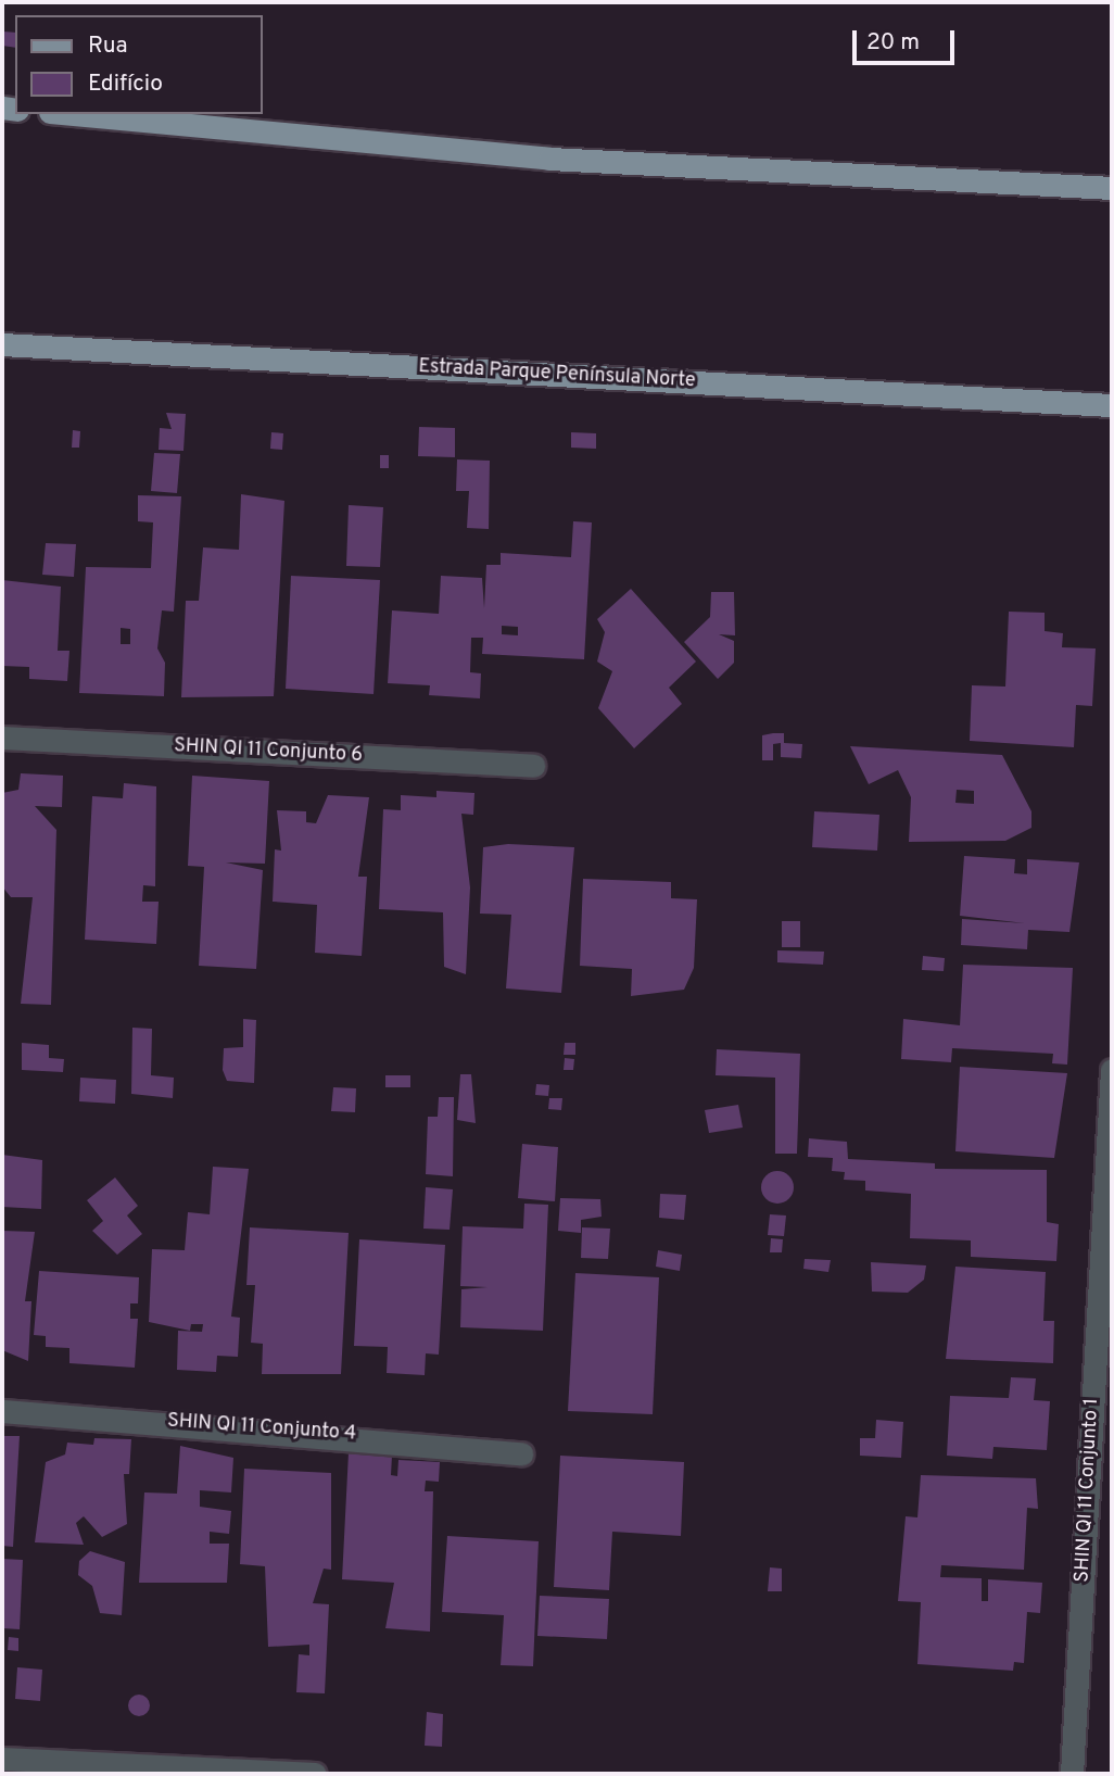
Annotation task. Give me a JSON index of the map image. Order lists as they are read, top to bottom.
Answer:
{
  "streets": {
    "main road": ["Estrada Parque Península Norte"],
    "street": ["SHIN QI 11 Conjunto 6", "SHIN QI 11 Conjunto 4", "SHIN QI 11 Conjunto 1"]
  },
  "legend": ["Rua", "Edifício"],
  "scale_bar": "20 m"
}
